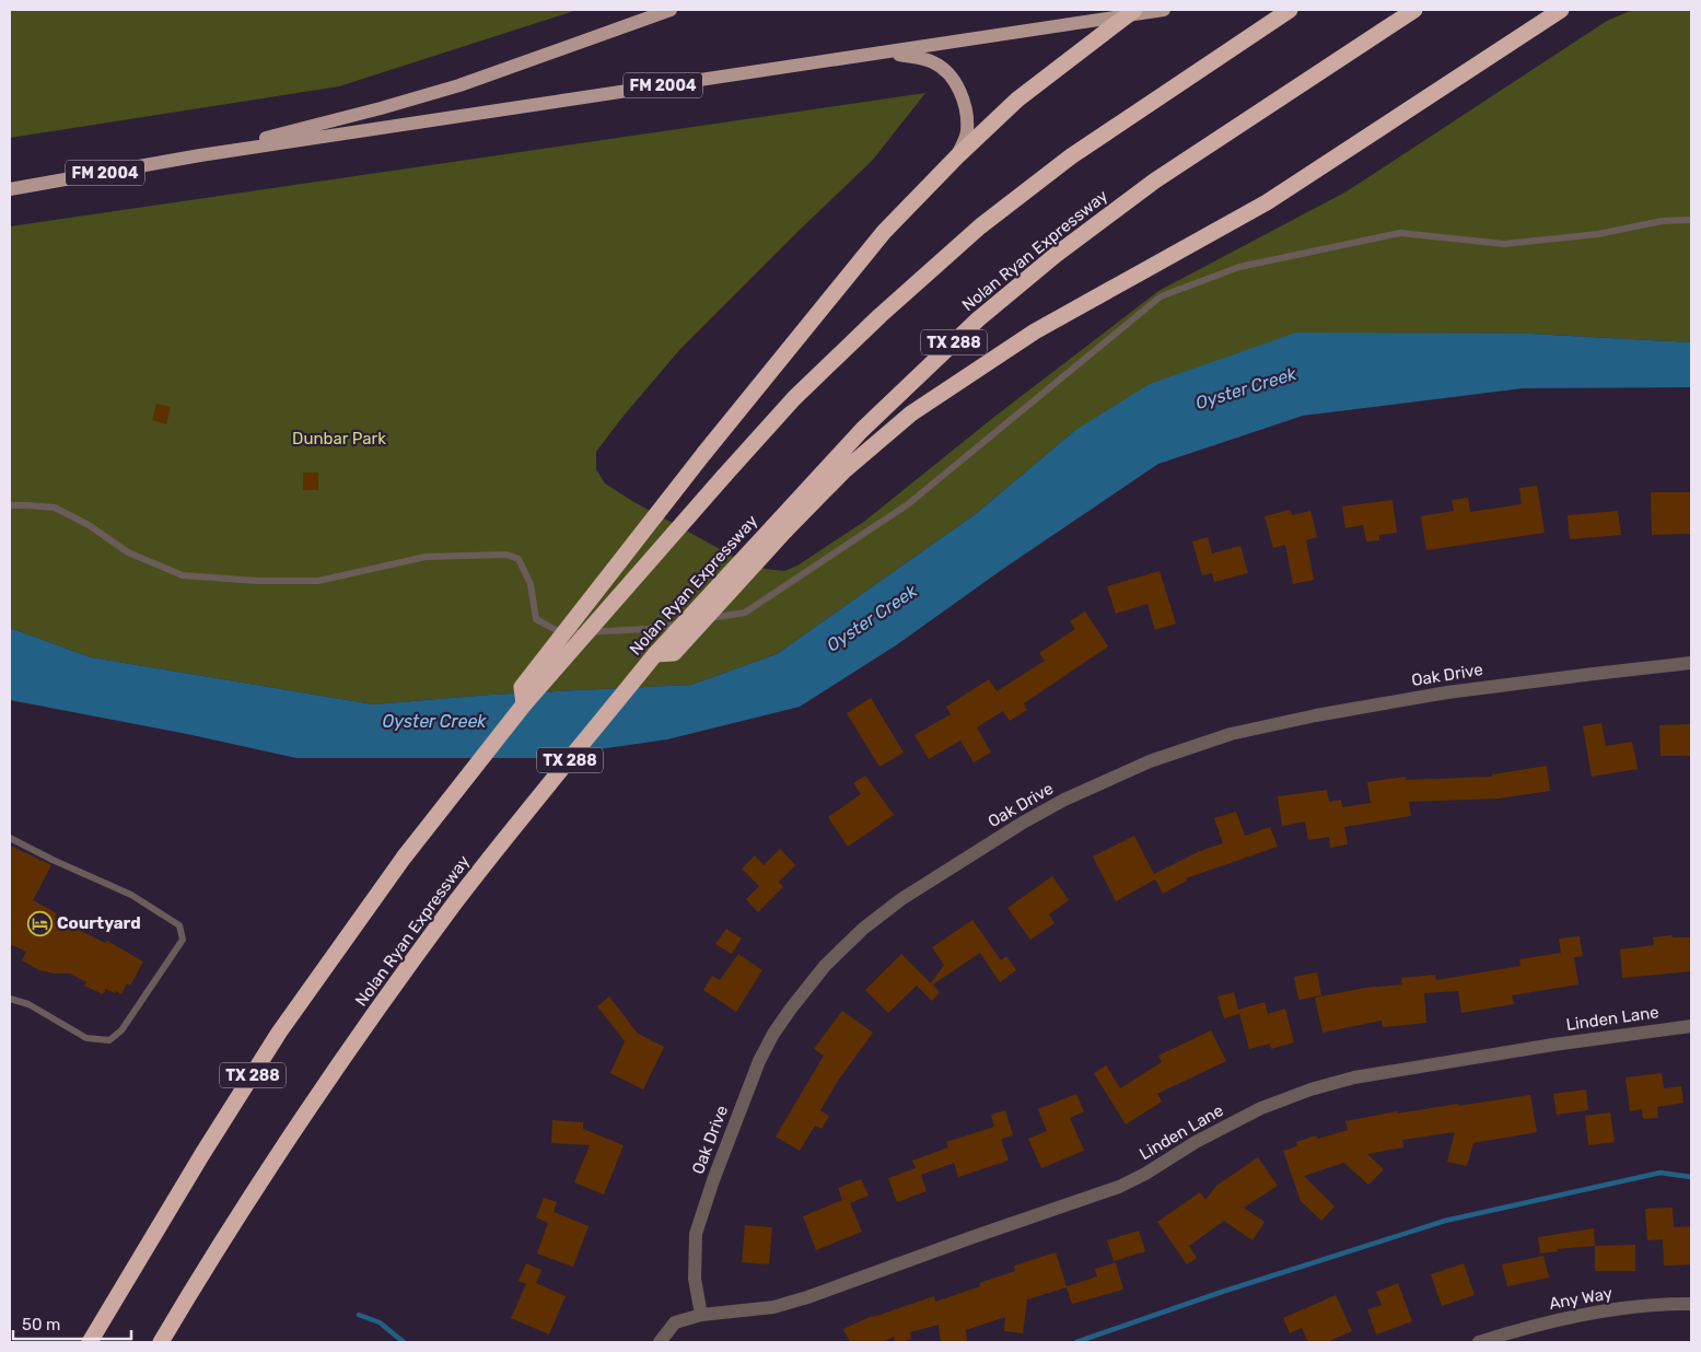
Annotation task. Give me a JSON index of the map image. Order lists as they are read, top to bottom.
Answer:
{
  "streets": {
    "highway": ["Nolan Ryan Expressway", "TX 288"],
    "main road": ["FM 2004"],
    "street": ["Oak Drive", "Linden Lane", "Any Way"]
  },
  "crossings": [
    ["Oak Drive", "Linden Lane"]
  ],
  "water": ["Oyster Creek"],
  "parks": ["Dunbar Park"],
  "places": {
    "hotel": ["Courtyard"]
  },
  "scale_bar": "50 m"
}
